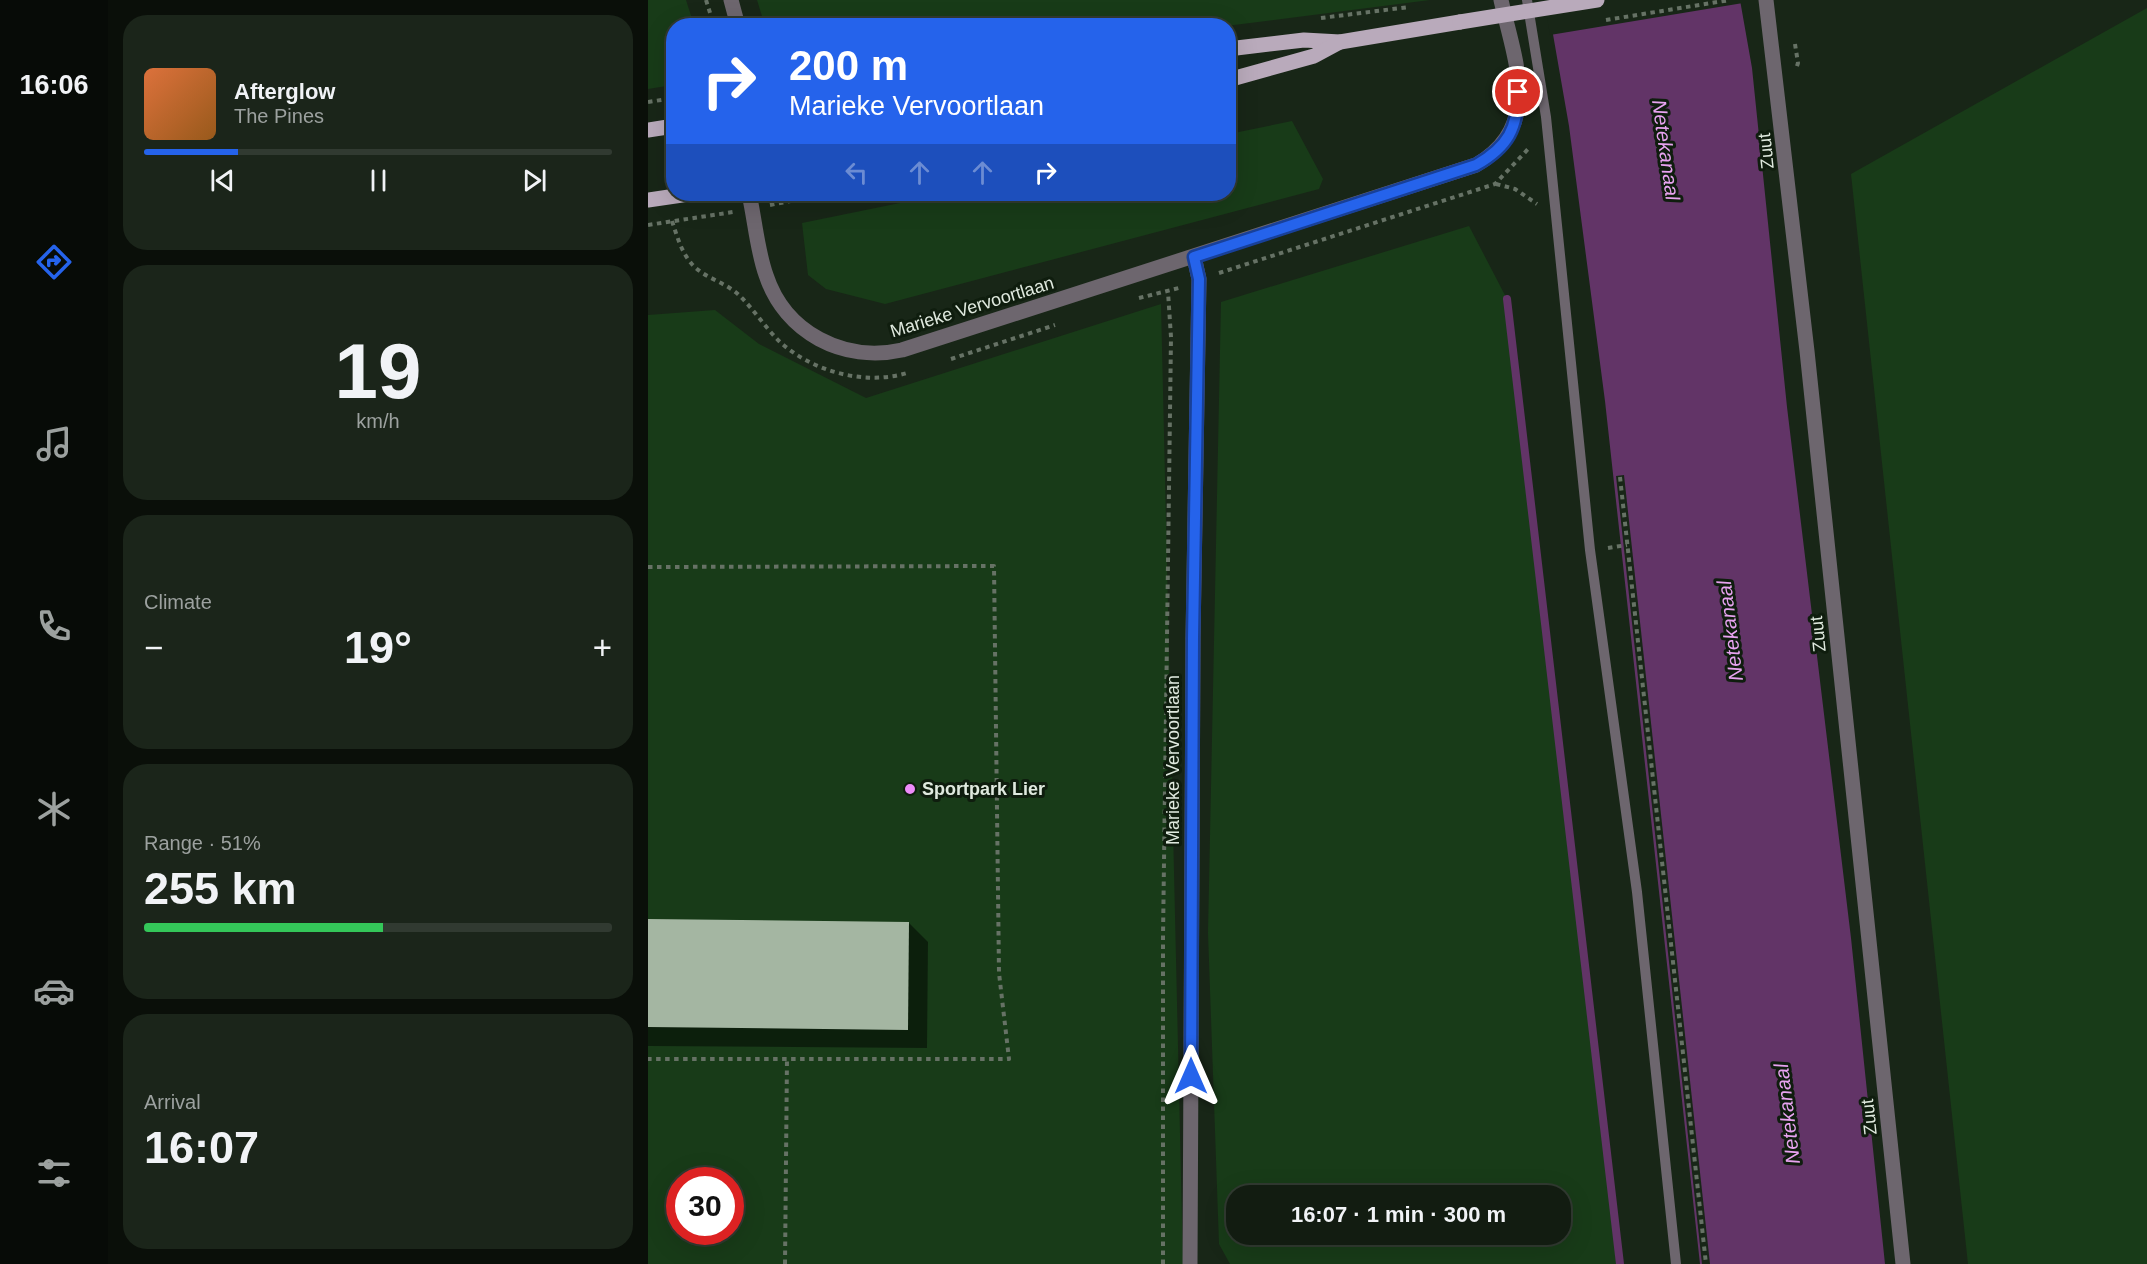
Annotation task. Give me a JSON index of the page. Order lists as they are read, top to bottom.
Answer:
{
  "streets": {
    "street": ["Zuut", "Marieke Vervoortlaan"]
  },
  "water": ["Netekanaal"],
  "places": ["Sportpark Lier"],
  "page": {
    "tabs": "16:06",
    "turn": ["200 m", "Marieke Vervoortlaan"],
    "song": ["Afterglow", "The Pines"],
    "tile": [
      ["19", "km/h"],
      "Climate",
      ["Range · 51%", "255 km"],
      ["Arrival", "16:07"]
    ],
    "heat": ["−", "19°", "+"],
    "limit": "30",
    "trip": "16:07 · 1 min · 300 m"
  }
}
